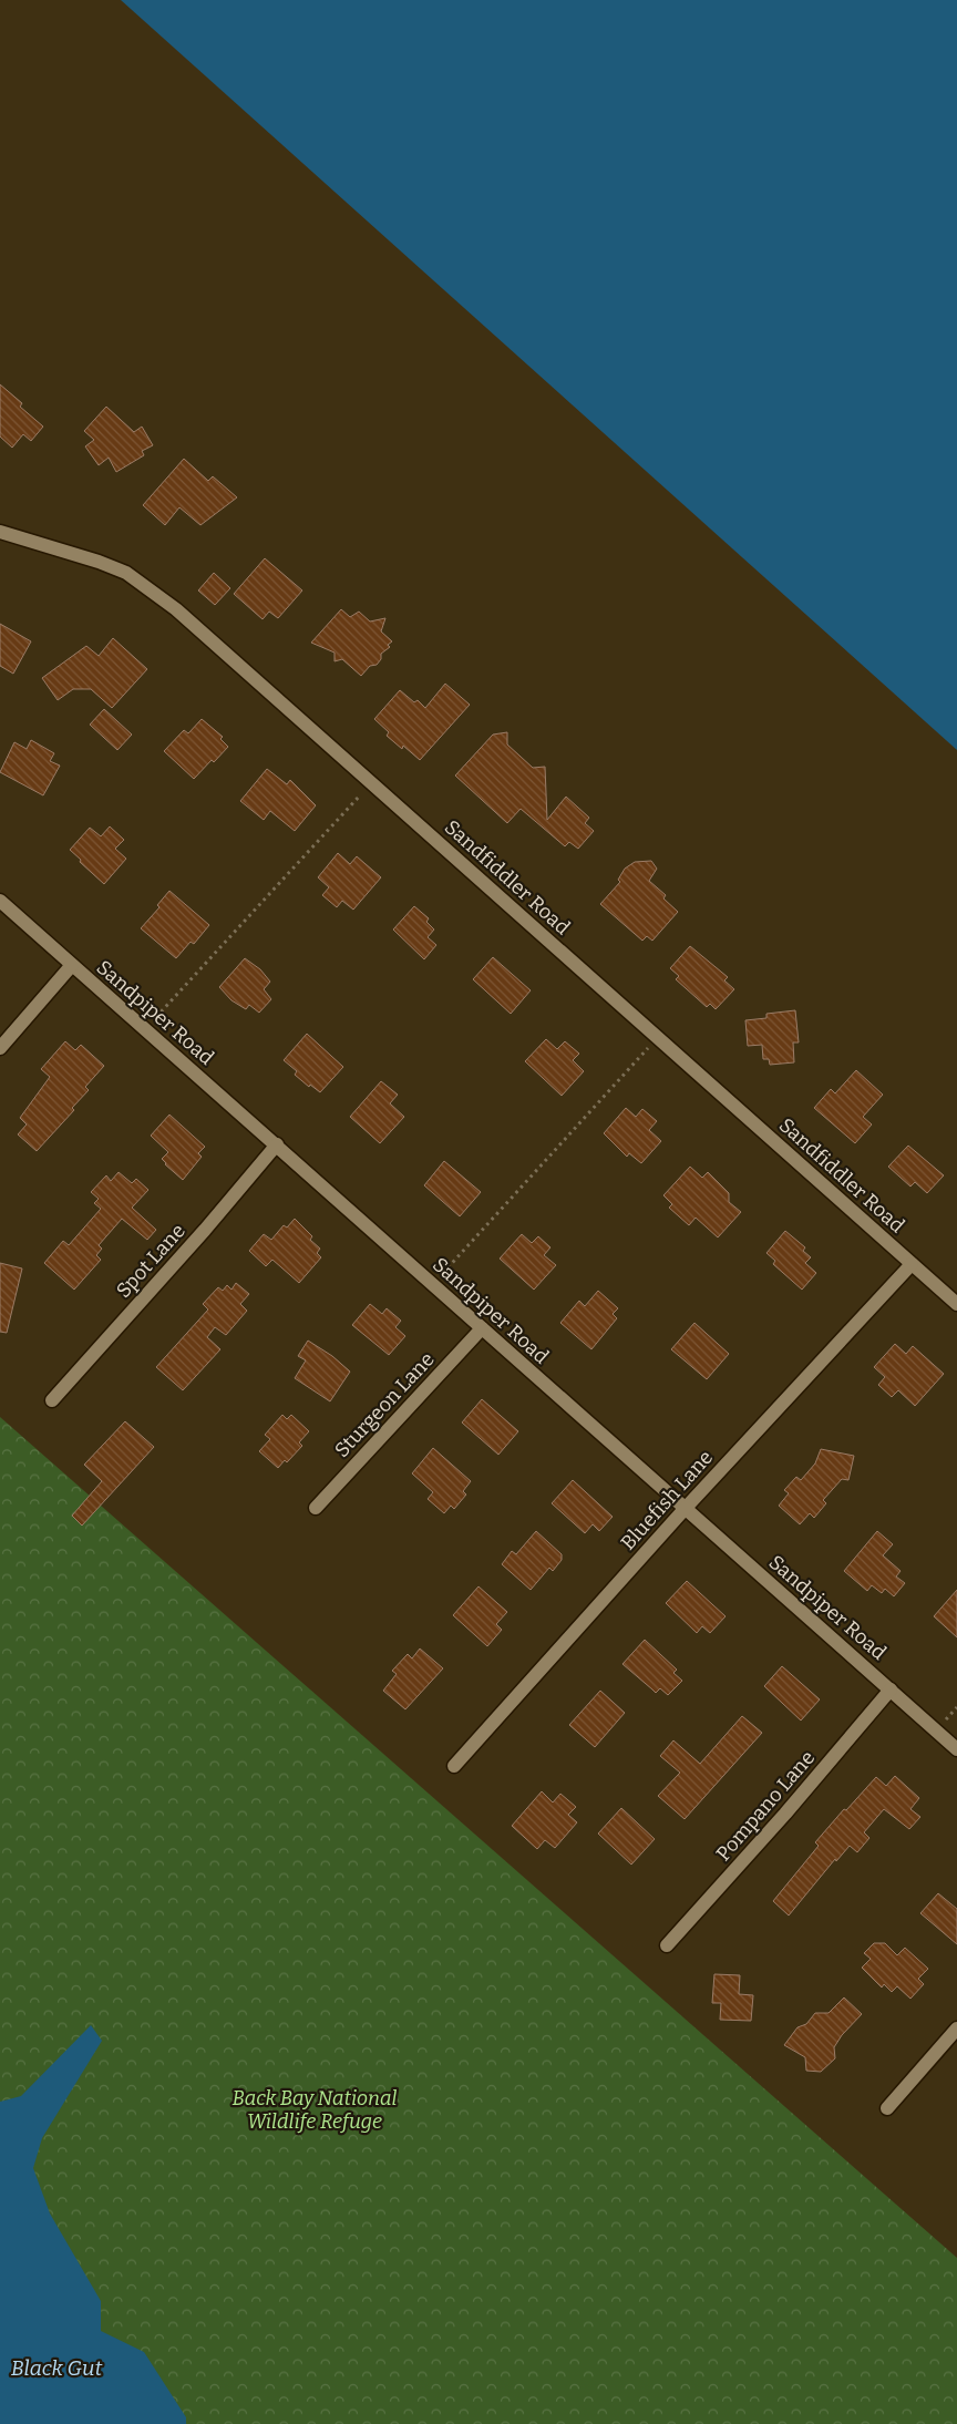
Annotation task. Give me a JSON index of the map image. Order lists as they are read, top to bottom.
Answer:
{
  "streets": {
    "street": [
      "Sandfiddler Road",
      "Sandpiper Road",
      "Spot Lane",
      "Sturgeon Lane",
      "Bluefish Lane",
      "Pompano Lane"
    ]
  },
  "crossings": [
    ["Sandfiddler Road", "Bluefish Lane"],
    ["Sandpiper Road", "Spot Lane"],
    ["Sandpiper Road", "Sturgeon Lane"],
    ["Sandpiper Road", "Bluefish Lane"],
    ["Sandpiper Road", "Pompano Lane"]
  ],
  "water": ["Black Gut"],
  "parks": ["Back Bay National Wildlife Refuge"]
}
